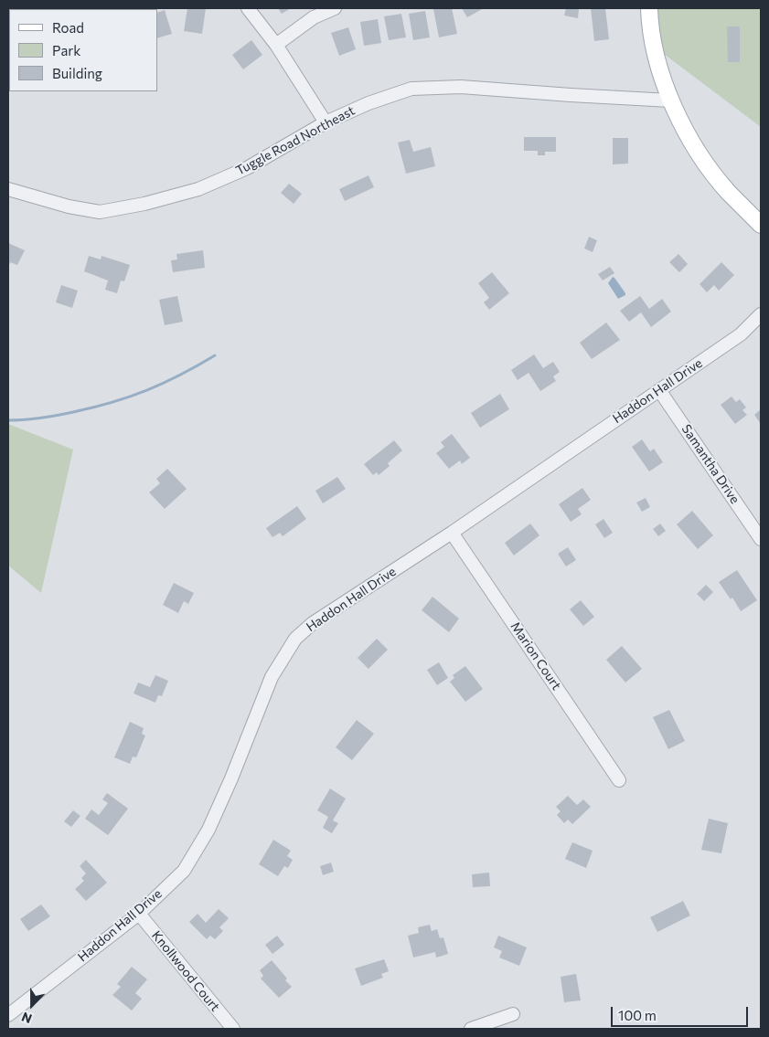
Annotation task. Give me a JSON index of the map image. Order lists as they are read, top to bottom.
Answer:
{
  "streets": {
    "street": [
      "Tuggle Road Northeast",
      "Haddon Hall Drive",
      "Samantha Drive",
      "Marion Court",
      "Knollwood Court"
    ]
  },
  "crossings": [
    ["Haddon Hall Drive", "Samantha Drive"],
    ["Haddon Hall Drive", "Marion Court"],
    ["Haddon Hall Drive", "Knollwood Court"]
  ],
  "legend": ["Road", "Park", "Building"],
  "scale_bar": "100 m",
  "north": "bottom"
}
